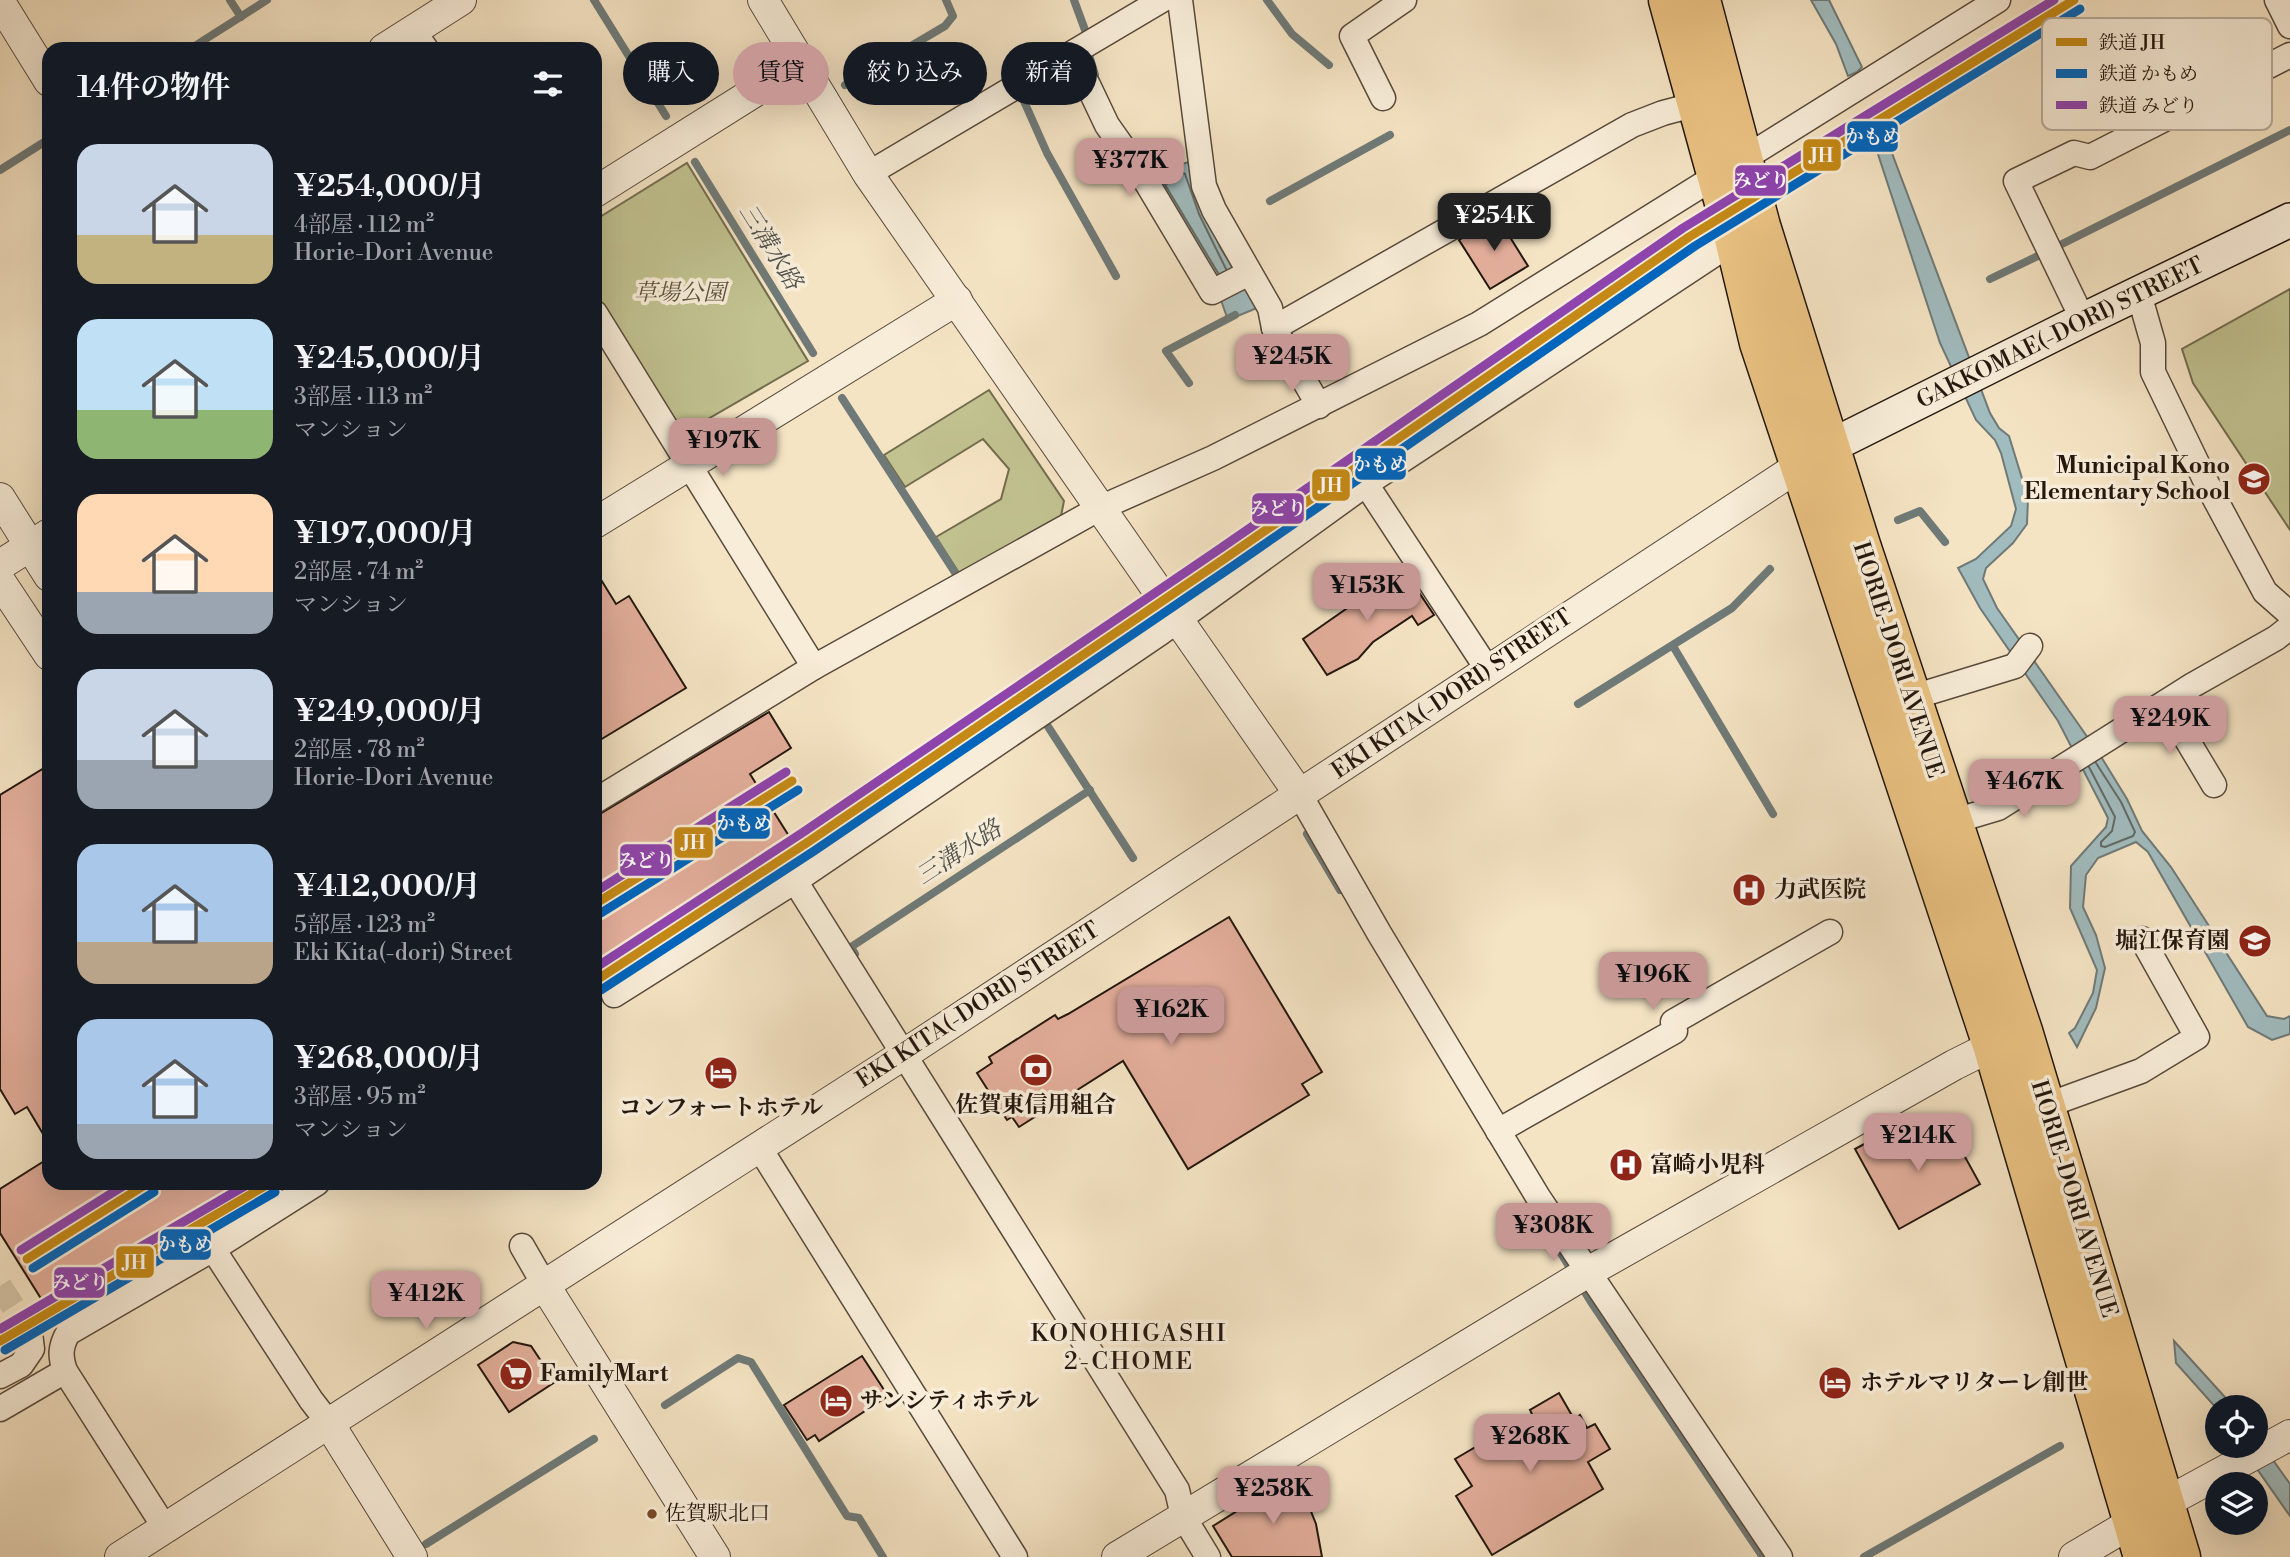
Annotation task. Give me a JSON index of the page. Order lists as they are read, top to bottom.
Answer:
{
  "streets": {
    "highway": ["HORIE-DORI AVENUE"],
    "main road": ["GAKKOMAE(-DORI) STREET"],
    "street": ["EKI KITA(-DORI) STREET"]
  },
  "crossings": [
    ["GAKKOMAE(-DORI) STREET", "HORIE-DORI AVENUE"],
    ["GAKKOMAE(-DORI) STREET", "EKI KITA(-DORI) STREET"],
    ["HORIE-DORI AVENUE", "EKI KITA(-DORI) STREET"]
  ],
  "districts": ["KONOHIGASHI 2-CHOME"],
  "water": ["三溝水路"],
  "parks": ["草場公園"],
  "places": {
    "school or university": ["Municipal Kono Elementary School", "堀江保育園"],
    "hospital": ["力武医院", "富崎小児科"],
    "bank": ["佐賀東信用組合"],
    "hotel": ["コンフォートホテル", "ホテルマリターレ創世", "サンシティホテル"],
    "supermarket": ["FamilyMart"],
    "other": ["佐賀駅北口"]
  },
  "lines": ["rail line JH", "rail line みどり", "rail line かもめ"],
  "legend": ["鉄道 JH", "鉄道 かもめ", "鉄道 みどり"],
  "page": {
    "chip": [
      "購入",
      "賃貸",
      "絞り込み",
      "新着"
    ],
    "heading": "14件の物件",
    "list": [
      {
        "name": "¥254,000/月",
        "note": "4部屋 · 112 m² · Horie-Dori Avenue"
      },
      {
        "name": "¥245,000/月",
        "note": "3部屋 · 113 m² · マンション"
      },
      {
        "name": "¥197,000/月",
        "note": "2部屋 · 74 m² · マンション"
      },
      {
        "name": "¥249,000/月",
        "note": "2部屋 · 78 m² · Horie-Dori Avenue"
      },
      {
        "name": "¥412,000/月",
        "note": "5部屋 · 123 m² · Eki Kita(-dori) Street"
      },
      {
        "name": "¥268,000/月",
        "note": "3部屋 · 95 m² · マンション"
      }
    ],
    "price": [
      "¥377K",
      "¥254K",
      "¥245K",
      "¥197K",
      "¥153K",
      "¥249K",
      "¥467K",
      "¥196K",
      "¥162K",
      "¥214K",
      "¥308K",
      "¥412K",
      "¥268K",
      "¥258K"
    ]
  }
}
